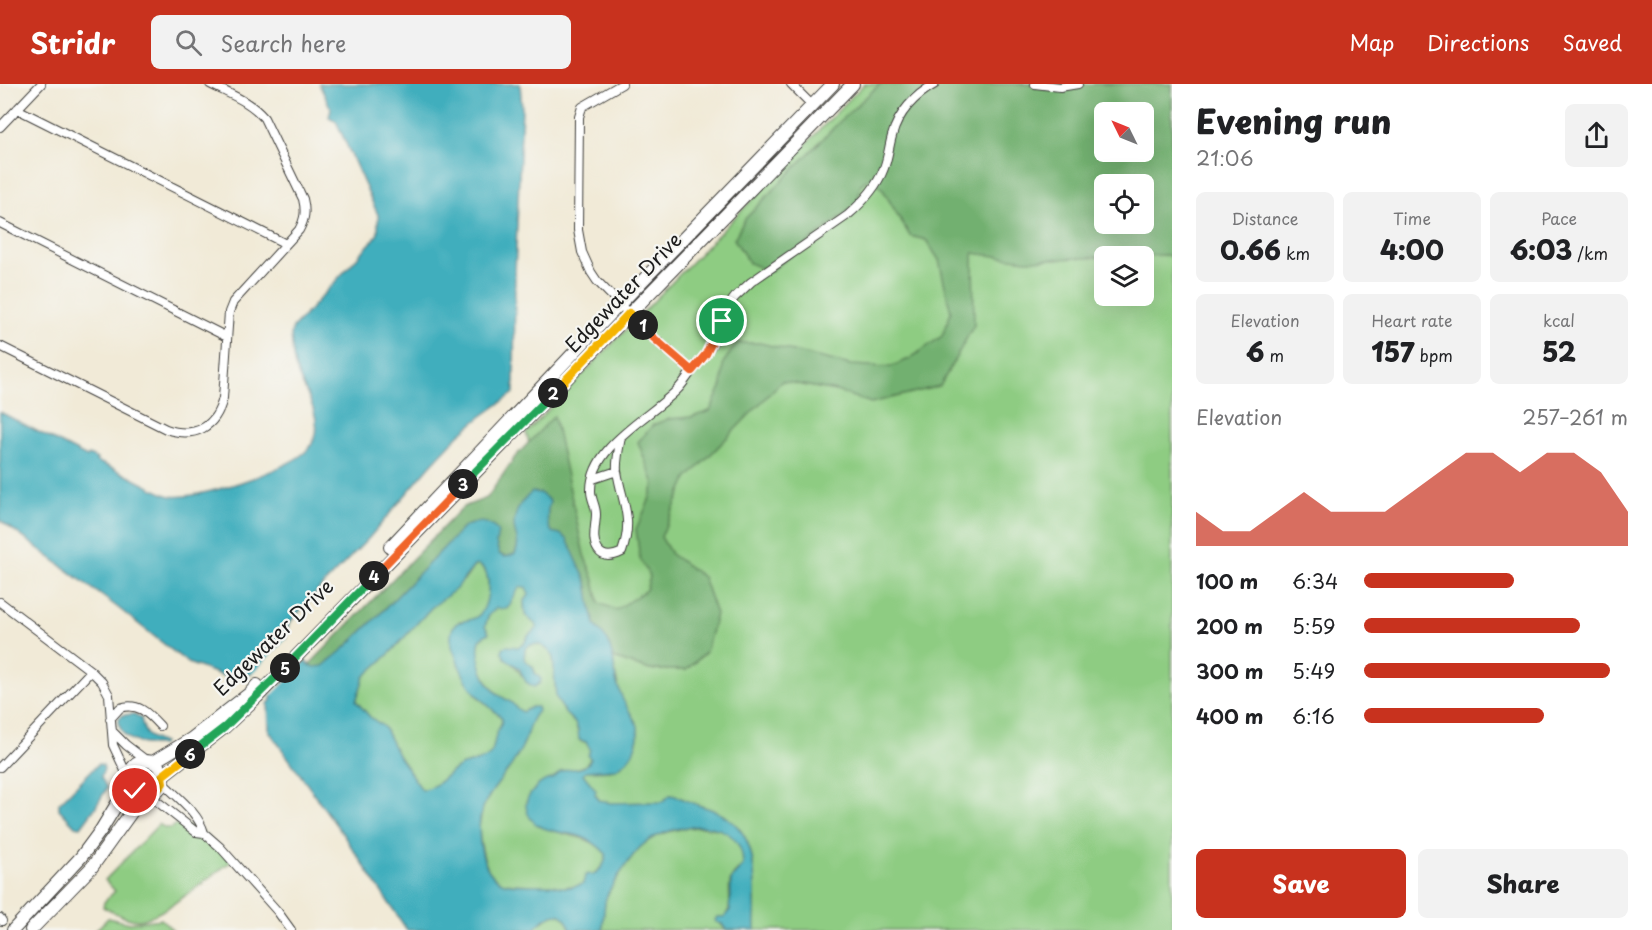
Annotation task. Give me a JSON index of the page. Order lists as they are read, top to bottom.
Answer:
{
  "streets": {
    "street": ["Edgewater Drive"]
  },
  "north": "top left",
  "page": {
    "header": "Stridr",
    "search": "Search here",
    "nav": ["Map", "Directions", "Saved"],
    "heading": ["Evening run", "21:06"],
    "stats": [
      ["Distance", "0.66 km"],
      ["Time", "4:00"],
      ["Pace", "6:03 /km"],
      ["Elevation", "6 m"],
      ["Heart rate", "157 bpm"],
      ["kcal", "52"]
    ],
    "pins": [
      "1",
      "2",
      "3",
      "4",
      "5",
      "6"
    ],
    "chart": ["Elevation", "257–261 m"],
    "list": [
      {
        "name": "100 m",
        "note": "6:34"
      },
      {
        "name": "200 m",
        "note": "5:59"
      },
      {
        "name": "300 m",
        "note": "5:49"
      },
      {
        "name": "400 m",
        "note": "6:16"
      }
    ],
    "buttons": ["Save", "Share"]
  }
}
